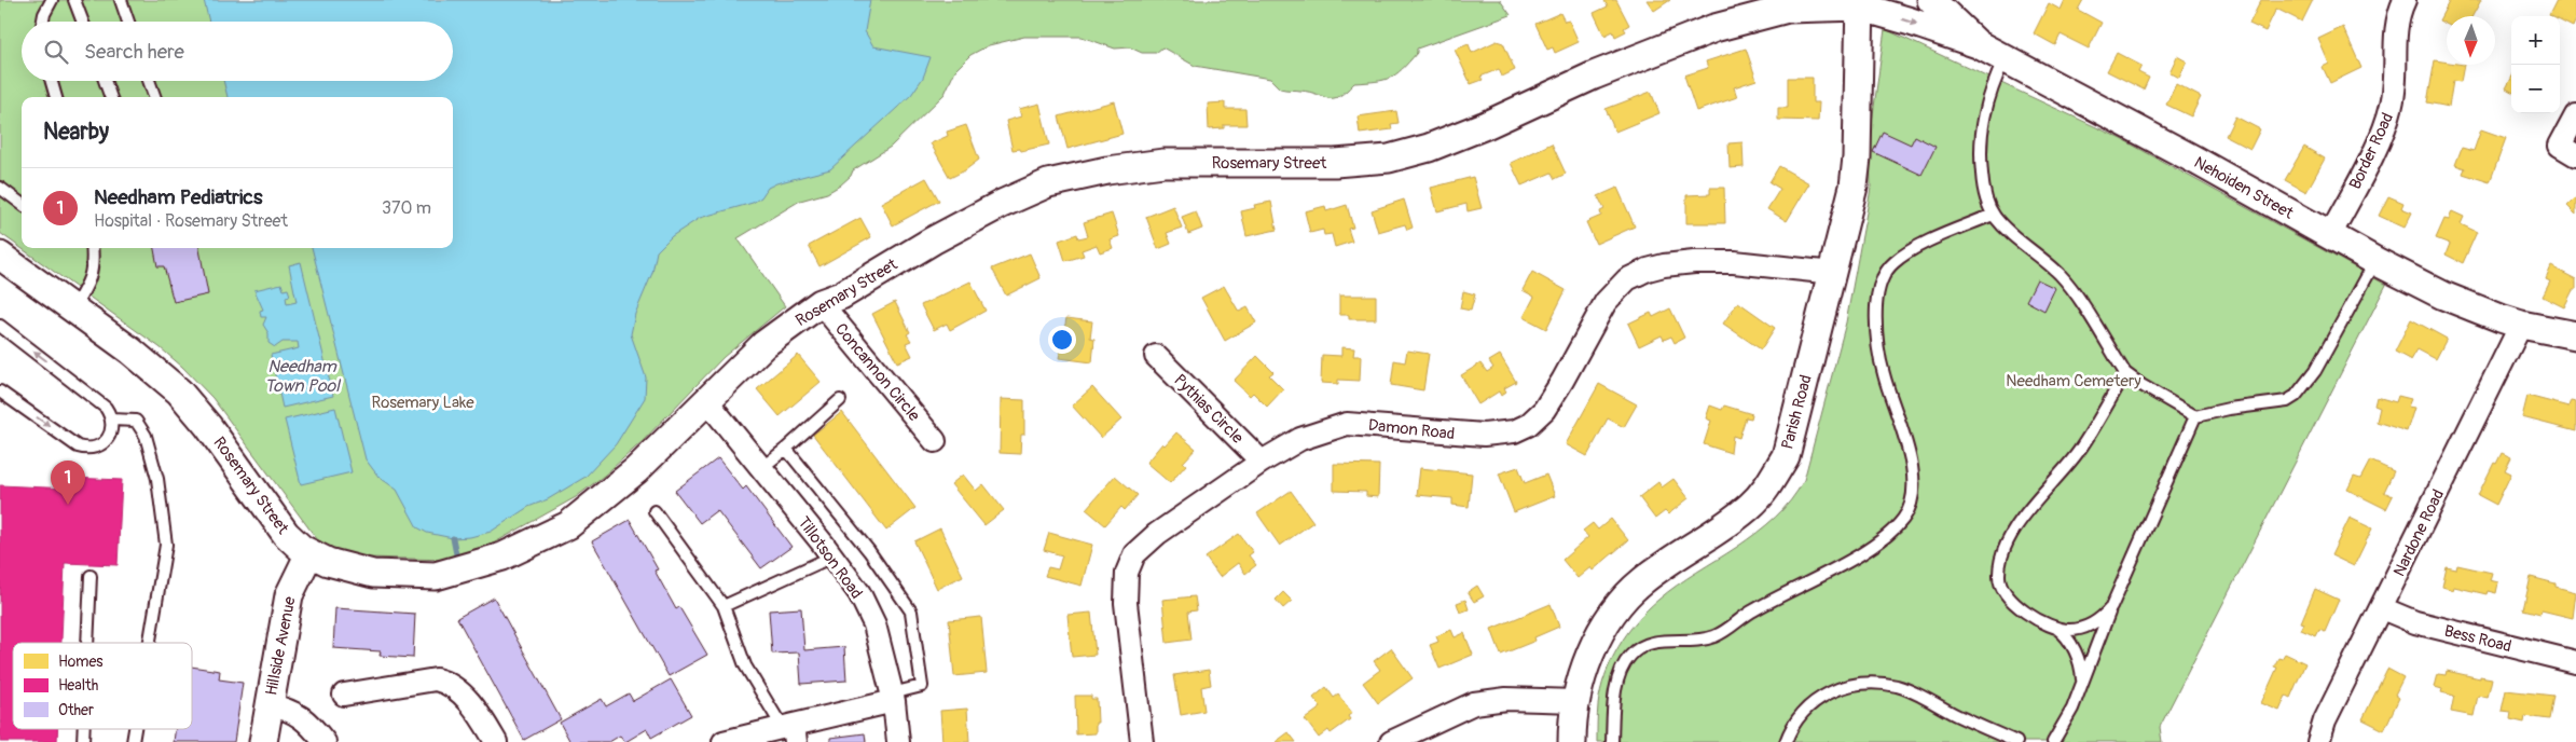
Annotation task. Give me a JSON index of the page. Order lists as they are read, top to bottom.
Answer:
{
  "streets": {
    "street": [
      "Border Road",
      "Rosemary Street",
      "Nehoiden Street",
      "Concannon Circle",
      "Pythias Circle",
      "Parish Road",
      "Damon Road",
      "Nardone Road",
      "Tillotson Road",
      "Bess Road",
      "Hillside Avenue"
    ]
  },
  "crossings": [
    ["Border Road", "Nehoiden Street"],
    ["Rosemary Street", "Nehoiden Street"],
    ["Rosemary Street", "Concannon Circle"],
    ["Rosemary Street", "Parish Road"],
    ["Rosemary Street", "Tillotson Road"],
    ["Rosemary Street", "Hillside Avenue"],
    ["Nehoiden Street", "Nardone Road"],
    ["Pythias Circle", "Damon Road"],
    ["Parish Road", "Damon Road"],
    ["Nardone Road", "Bess Road"]
  ],
  "water": ["Needham Town Pool"],
  "parks": ["Needham Cemetery", "Rosemary Lake"],
  "legend": ["Homes", "Health", "Other"],
  "north": "bottom",
  "page": {
    "map_buttons": ["+", "−"],
    "search": "Search here",
    "heading": "Nearby",
    "list": [
      {
        "mark": "1",
        "name": "Needham Pediatrics",
        "note": "Hospital · Rosemary Street",
        "value": "370 m"
      }
    ],
    "pins": "1"
  }
}
